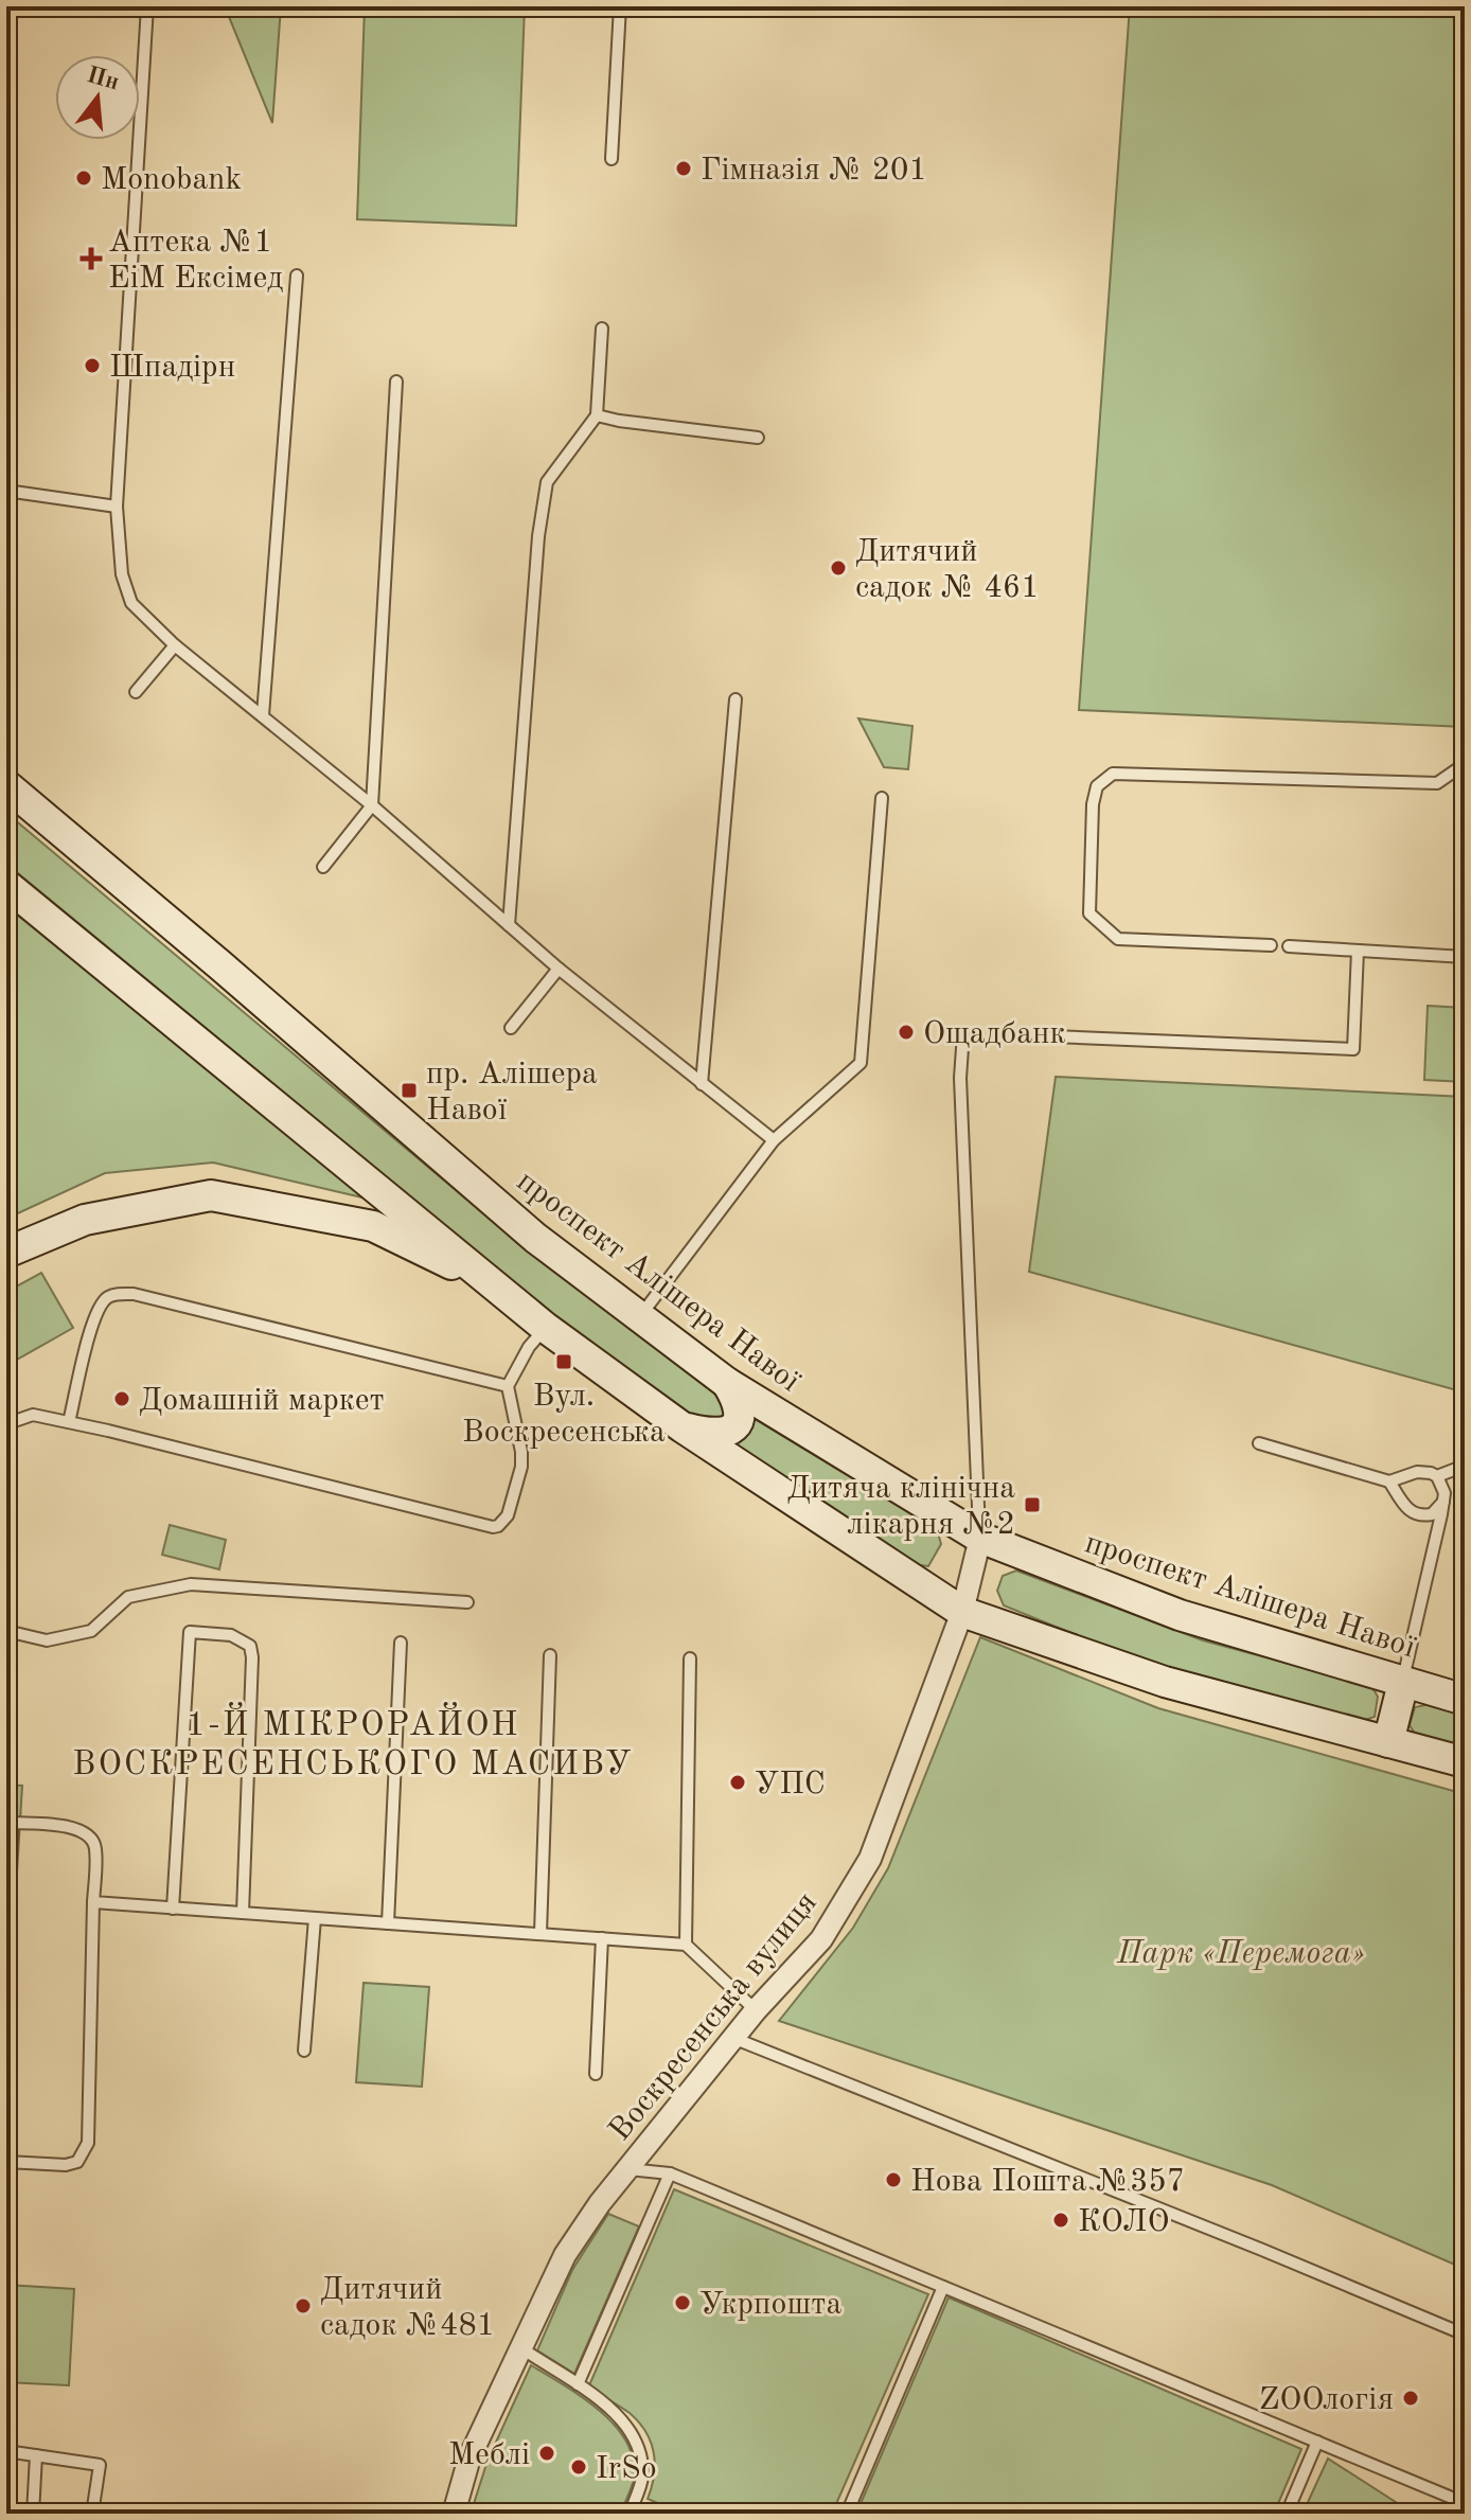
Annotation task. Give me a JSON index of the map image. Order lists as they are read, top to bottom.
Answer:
{
  "streets": {
    "street": ["проспект Алішера Навої", "Воскресенська вулиця"]
  },
  "crossings": [
    ["проспект Алішера Навої", "Воскресенська вулиця"]
  ],
  "districts": ["1-Й МІКРОРАЙОН ВОСКРЕСЕНСЬКОГО МАСИВУ"],
  "parks": ["Парк «Перемога»"],
  "places": {
    "other": [
      "Гімназія № 201",
      "Monobank",
      "Шпадірн",
      "Дитячий садок № 461",
      "Ощадбанк",
      "Домашній маркет",
      "УПС",
      "Нова Пошта №357",
      "КОЛО",
      "Укрпошта",
      "Дитячий садок №481",
      "ZООлогія",
      "Меблі",
      "IrSo"
    ],
    "health": ["Аптека №1 EiM Ексімед"],
    "transit": ["пр. Алішера Навої", "Вул. Воскресенська", "Дитяча клінічна лікарня №2"]
  },
  "north": "top"
}
